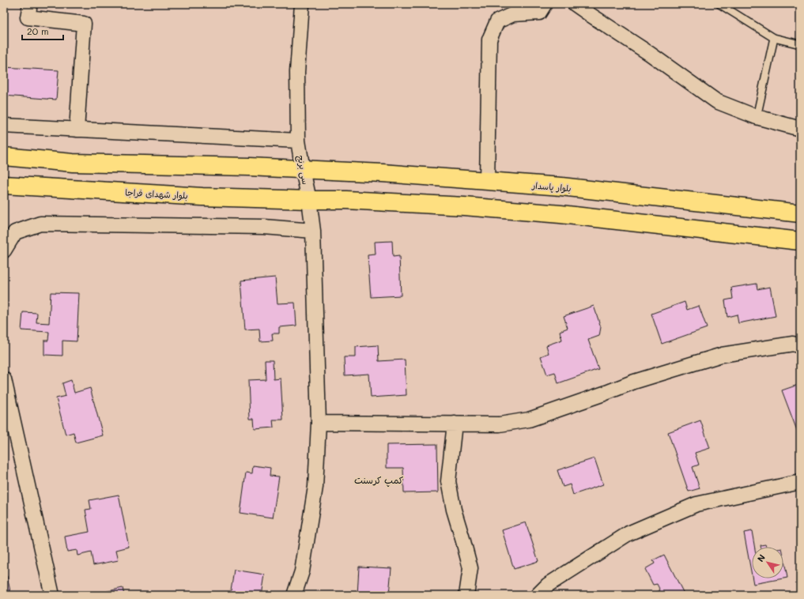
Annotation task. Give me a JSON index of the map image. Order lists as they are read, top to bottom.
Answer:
{
  "streets": {
    "main road": ["بلوار پاسدار", "بلوار شهدای فراجا"],
    "street": ["سی برنج"]
  },
  "crossings": [
    ["سی برنج", "بلوار پاسدار"],
    ["سی برنج", "بلوار شهدای فراجا"]
  ],
  "districts": ["کمپ کرسنت"],
  "scale_bar": "20 m",
  "north": "top left"
}
